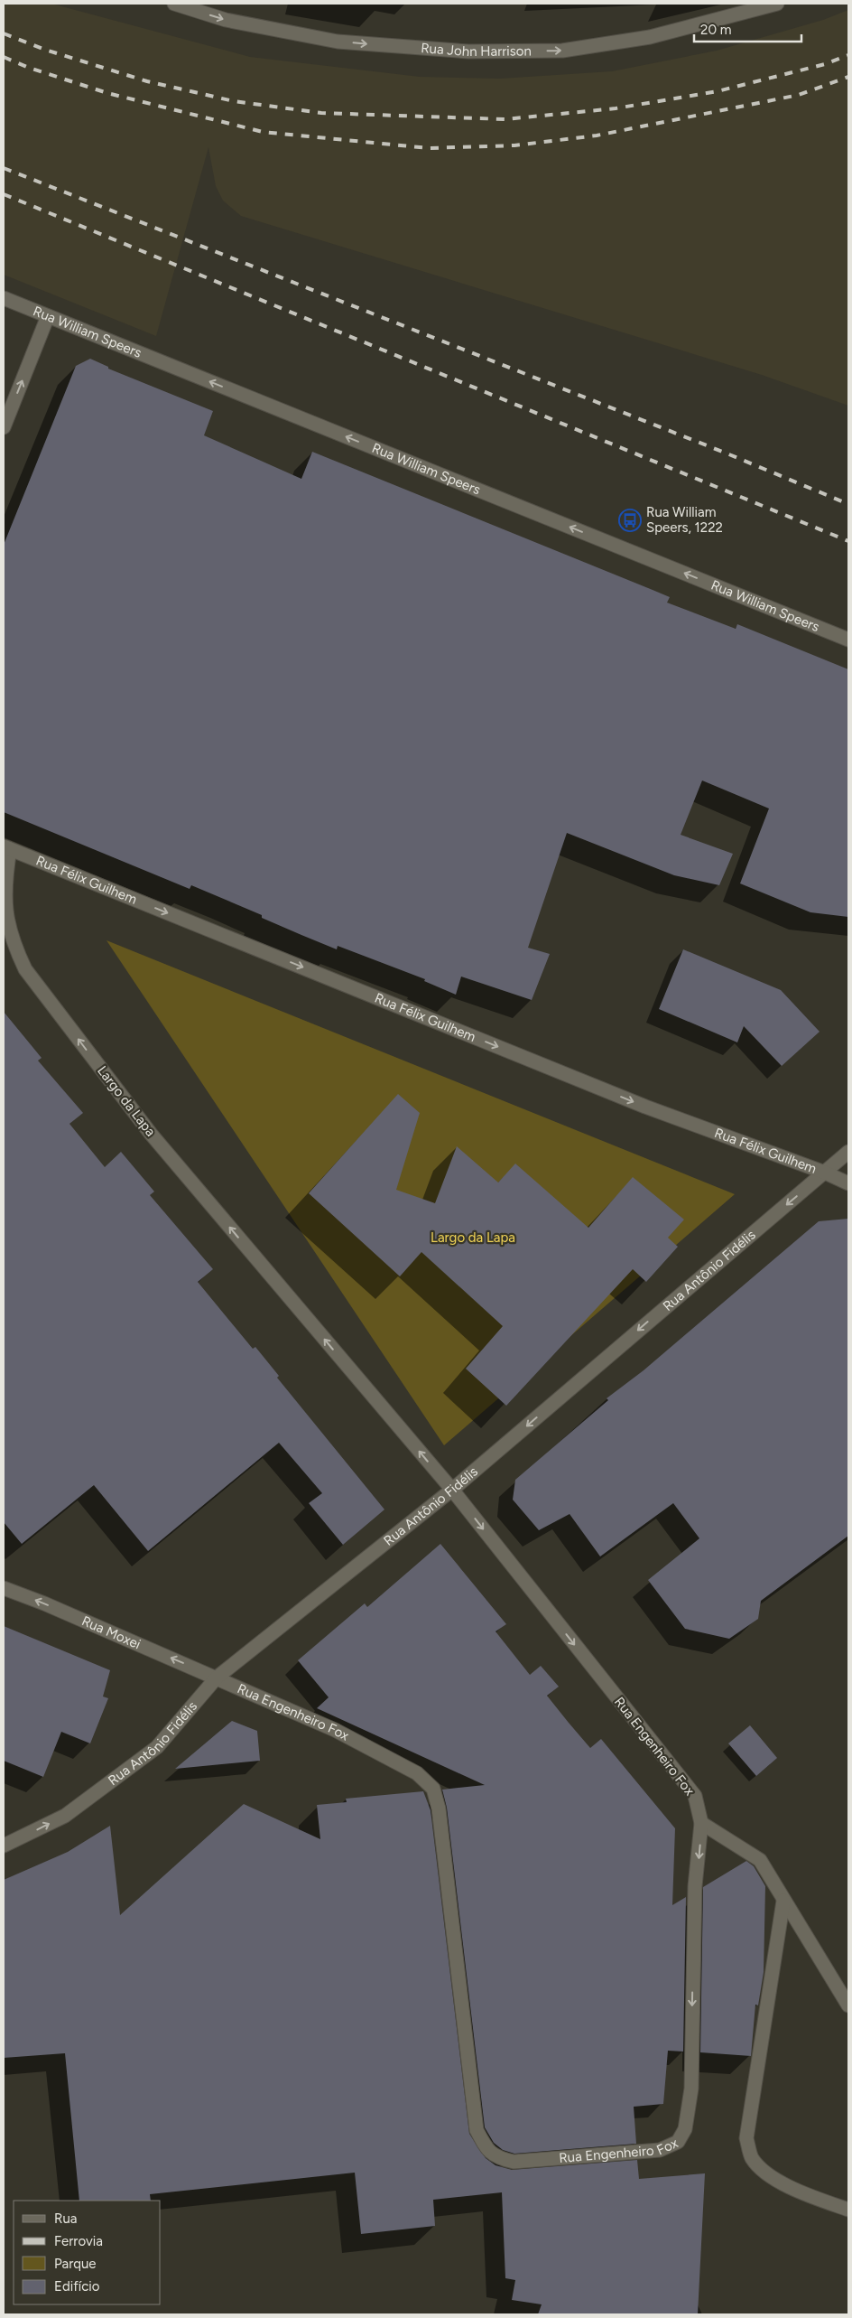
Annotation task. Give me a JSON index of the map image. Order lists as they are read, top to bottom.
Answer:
{
  "streets": {
    "street": [
      "Rua John Harrison",
      "Rua William Speers",
      "Rua Félix Guilhem",
      "Largo da Lapa",
      "Rua Antônio Fidélis",
      "Rua Moxei",
      "Rua Engenheiro Fox"
    ]
  },
  "crossings": [
    ["Rua Félix Guilhem", "Largo da Lapa"],
    ["Rua Félix Guilhem", "Rua Antônio Fidélis"],
    ["Largo da Lapa", "Rua Antônio Fidélis"],
    ["Largo da Lapa", "Rua Engenheiro Fox"],
    ["Rua Antônio Fidélis", "Rua Moxei"],
    ["Rua Antônio Fidélis", "Rua Engenheiro Fox"],
    ["Rua Moxei", "Rua Engenheiro Fox"]
  ],
  "one_way": [
    "Rua John Harrison",
    "Rua William Speers",
    "Rua Félix Guilhem",
    "Largo da Lapa",
    "Rua Moxei"
  ],
  "parks": ["Largo da Lapa"],
  "places": {
    "bus stop": ["Rua William Speers, 1222"]
  },
  "legend": [
    "Rua",
    "Ferrovia",
    "Parque",
    "Edifício"
  ],
  "scale_bar": "20 m"
}
